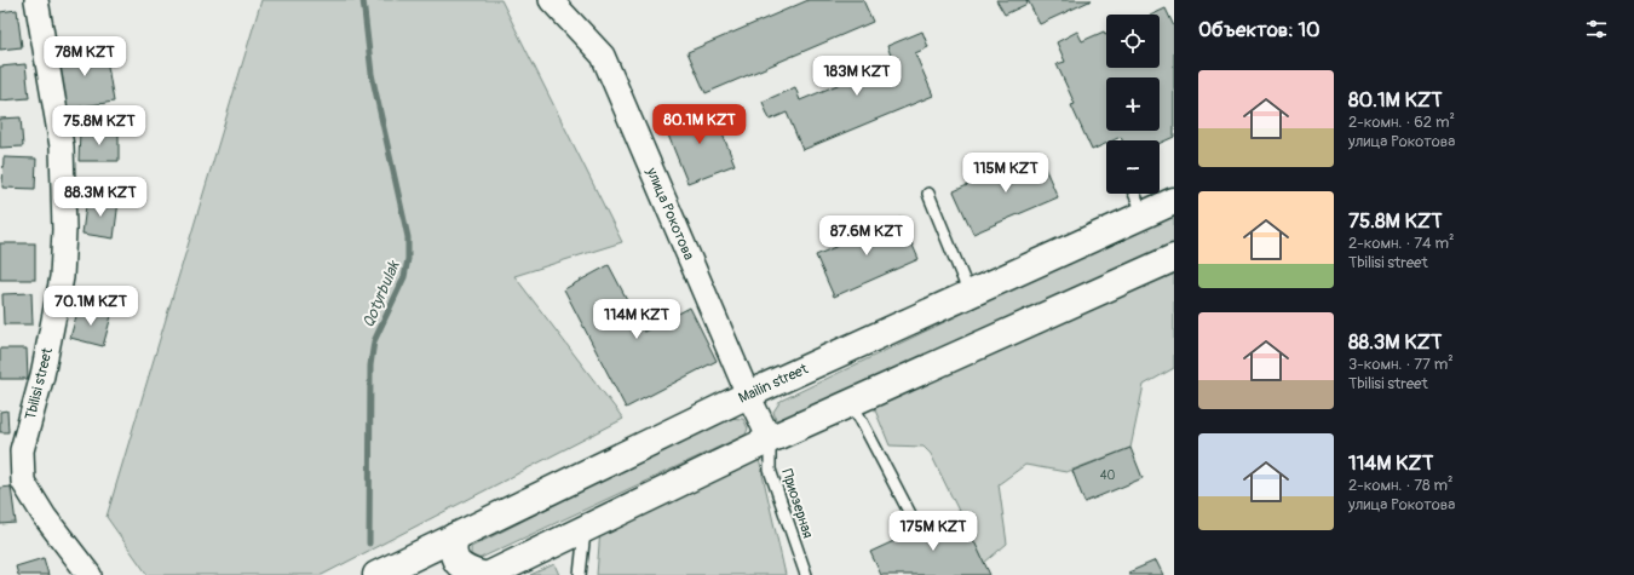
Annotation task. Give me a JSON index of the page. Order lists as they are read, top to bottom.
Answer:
{
  "streets": {
    "main road": ["Mailin street"],
    "street": ["улица Рокотова", "Tbilisi street"],
    "lane": ["Приозерная"]
  },
  "crossings": [
    ["улица Рокотова", "Mailin street"],
    ["улица Рокотова", "Приозерная"]
  ],
  "water": ["Qotyrbulak"],
  "house_numbers": ["40"],
  "page": {
    "heading": "Объектов: 10",
    "map_buttons": ["+", "−"],
    "price": [
      "78M KZT",
      "183M KZT",
      "80.1M KZT",
      "75.8M KZT",
      "115M KZT",
      "88.3M KZT",
      "87.6M KZT",
      "70.1M KZT",
      "114M KZT",
      "175M KZT"
    ],
    "list": [
      {
        "name": "80.1M KZT",
        "note": "2-комн. · 62 m² · улица Рокотова"
      },
      {
        "name": "75.8M KZT",
        "note": "2-комн. · 74 m² · Tbilisi street"
      },
      {
        "name": "88.3M KZT",
        "note": "3-комн. · 77 m² · Tbilisi street"
      },
      {
        "name": "114M KZT",
        "note": "2-комн. · 78 m² · улица Рокотова"
      }
    ]
  }
}
